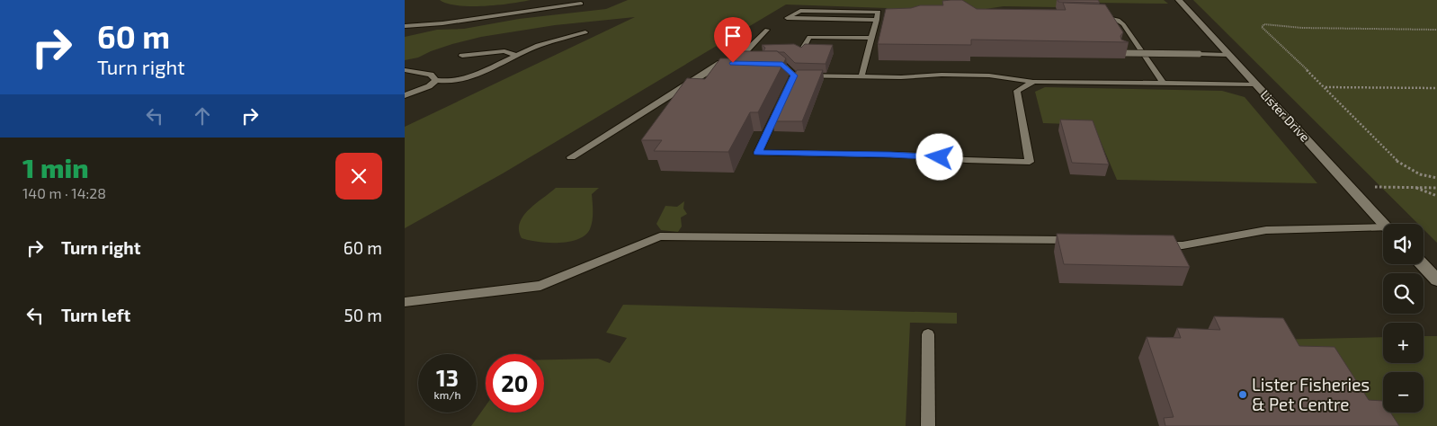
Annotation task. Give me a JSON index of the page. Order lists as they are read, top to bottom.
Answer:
{
  "streets": {
    "street": ["Lister Drive"]
  },
  "places": ["Lister Fisheries & Pet Centre"],
  "page": {
    "turn": ["60 m", "Turn right"],
    "heading": ["1 min", "140 m · 14:28"],
    "list": [
      {
        "name": "Turn right",
        "value": "60 m"
      },
      {
        "name": "Turn left",
        "value": "50 m"
      }
    ],
    "map_buttons": ["+", "−"],
    "speed": "13 km/h",
    "limit": "20"
  }
}
